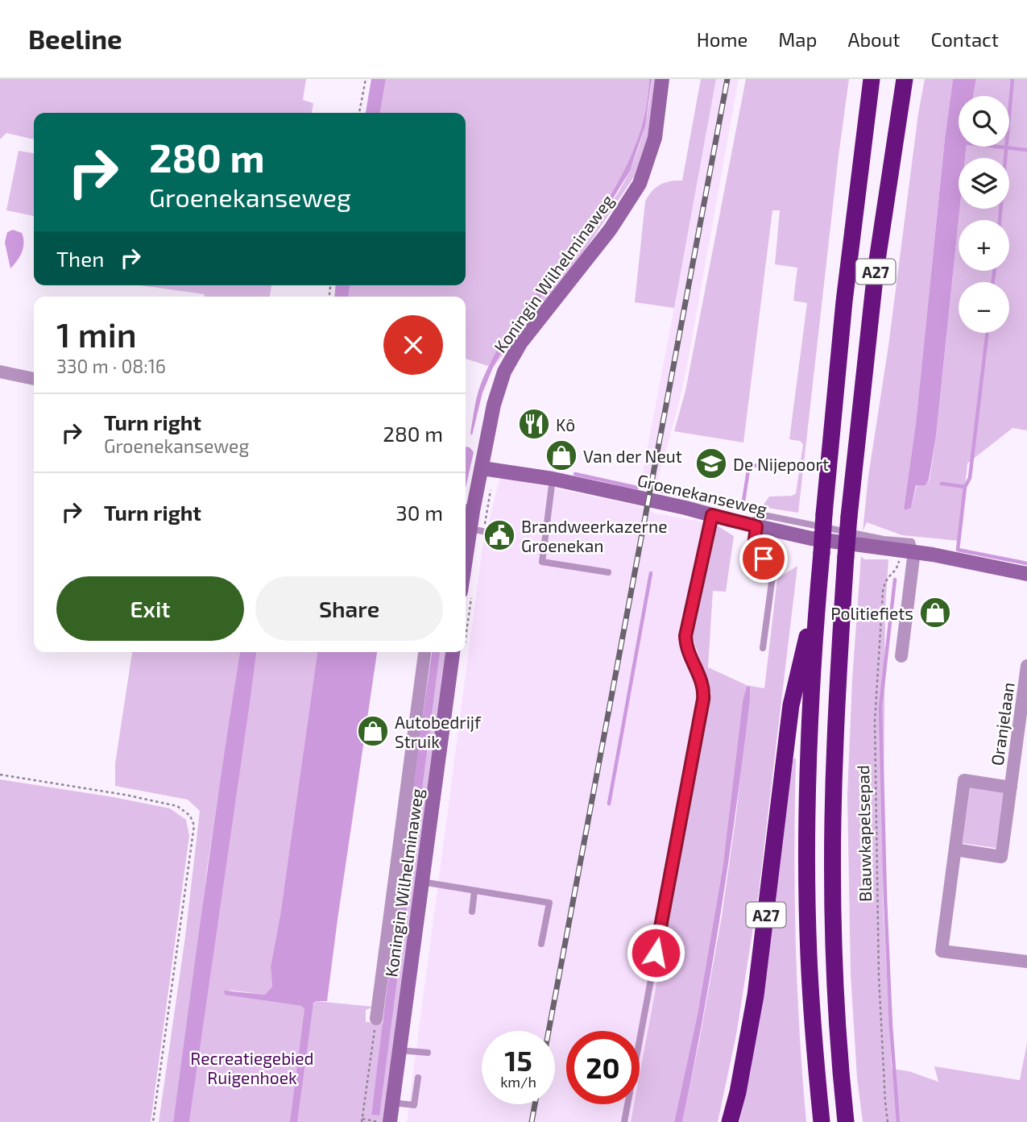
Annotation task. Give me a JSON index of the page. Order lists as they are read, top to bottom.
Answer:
{
  "streets": {
    "highway": ["A27"],
    "main road": ["Koningin Wilhelminaweg", "Groenekanseweg"],
    "street": ["Oranjelaan"],
    "path": ["Blauwkapelsepad"]
  },
  "crossings": [
    ["Koningin Wilhelminaweg", "Groenekanseweg"],
    ["Groenekanseweg", "Blauwkapelsepad"]
  ],
  "parks": ["Recreatiegebied Ruigenhoek"],
  "places": {
    "restaurant": ["Kô"],
    "shop": ["Van der Neut", "Politiefiets", "Autobedrijf Struik"],
    "school or university": ["De Nijepoort"],
    "public building": ["Brandweerkazerne Groenekan"]
  },
  "page": {
    "header": "Beeline",
    "nav": [
      "Home",
      "Map",
      "About",
      "Contact"
    ],
    "map_buttons": ["+", "−"],
    "turn": ["280 m", "Groenekanseweg"],
    "then": "Then",
    "heading": ["1 min", "330 m · 08:16"],
    "list": [
      {
        "name": "Turn right",
        "note": "Groenekanseweg",
        "value": "280 m"
      },
      {
        "name": "Turn right",
        "value": "30 m"
      }
    ],
    "buttons": ["Exit", "Share"],
    "speed": "15 km/h",
    "limit": "20"
  }
}
